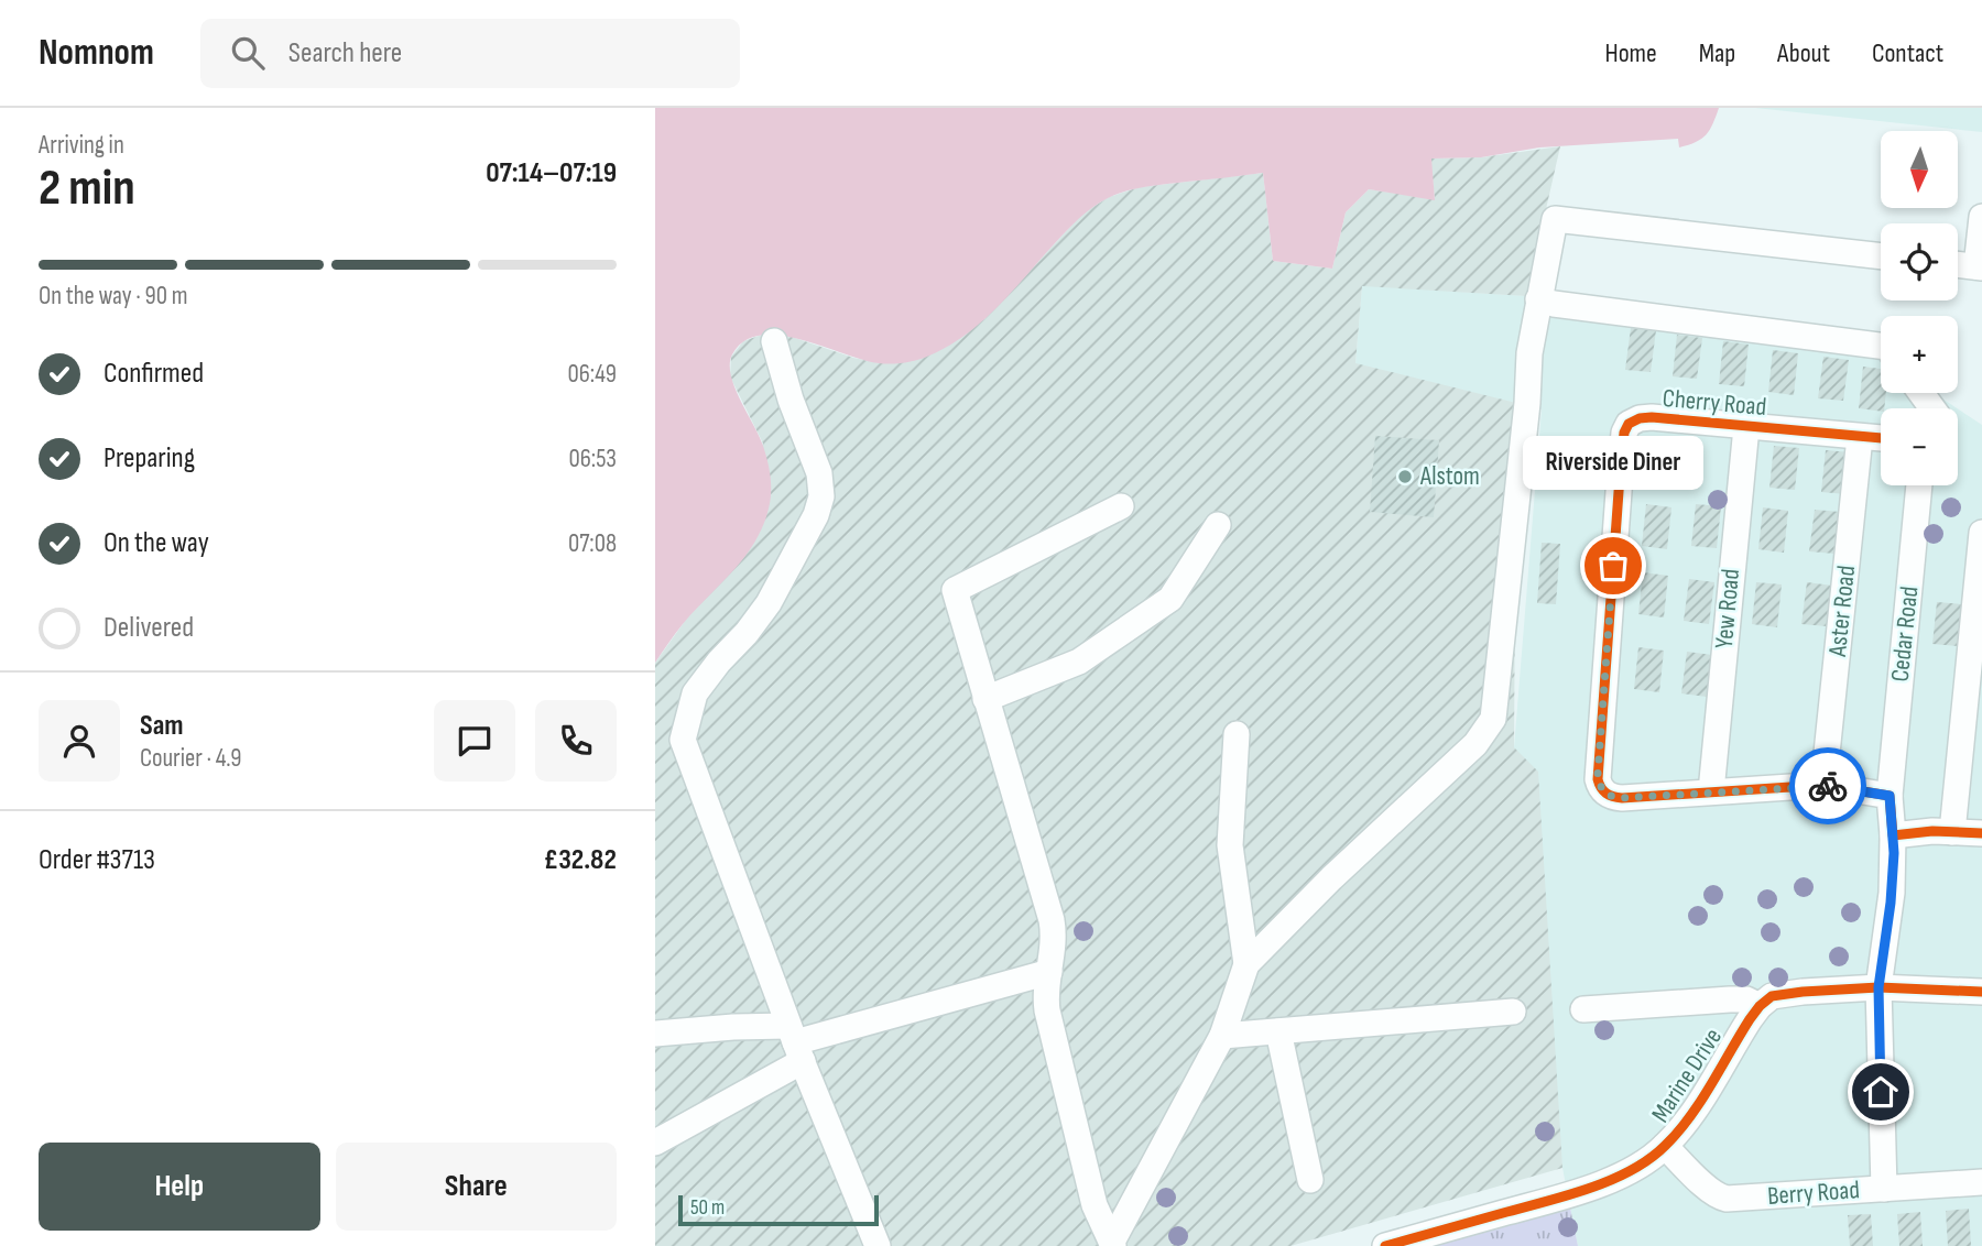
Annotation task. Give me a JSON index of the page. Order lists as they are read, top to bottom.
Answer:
{
  "streets": {
    "street": [
      "Cherry Road",
      "Yew Road",
      "Aster Road",
      "Cedar Road",
      "Marine Drive",
      "Berry Road"
    ]
  },
  "crossings": [
    ["Cherry Road", "Yew Road"],
    ["Cherry Road", "Aster Road"],
    ["Cherry Road", "Cedar Road"],
    ["Marine Drive", "Berry Road"]
  ],
  "places": ["Alstom", "Riverside Diner"],
  "scale_bar": "50 m",
  "north": "bottom",
  "page": {
    "header": "Nomnom",
    "search": "Search here",
    "nav": [
      "Home",
      "Map",
      "About",
      "Contact"
    ],
    "heading": ["2 min", "Arriving in", "07:14–07:19"],
    "panel": [
      "Sam",
      "Courier · 4.9",
      "Order #3713",
      "£32.82"
    ],
    "map_buttons": ["+", "−"],
    "bar": "On the way · 90 m",
    "list": [
      ["Confirmed", "06:49"],
      ["Preparing", "06:53"],
      ["On the way", "07:08"],
      "Delivered"
    ],
    "bubble": "Riverside Diner",
    "buttons": ["Help", "Share"],
    "scale": "50 m"
  }
}
